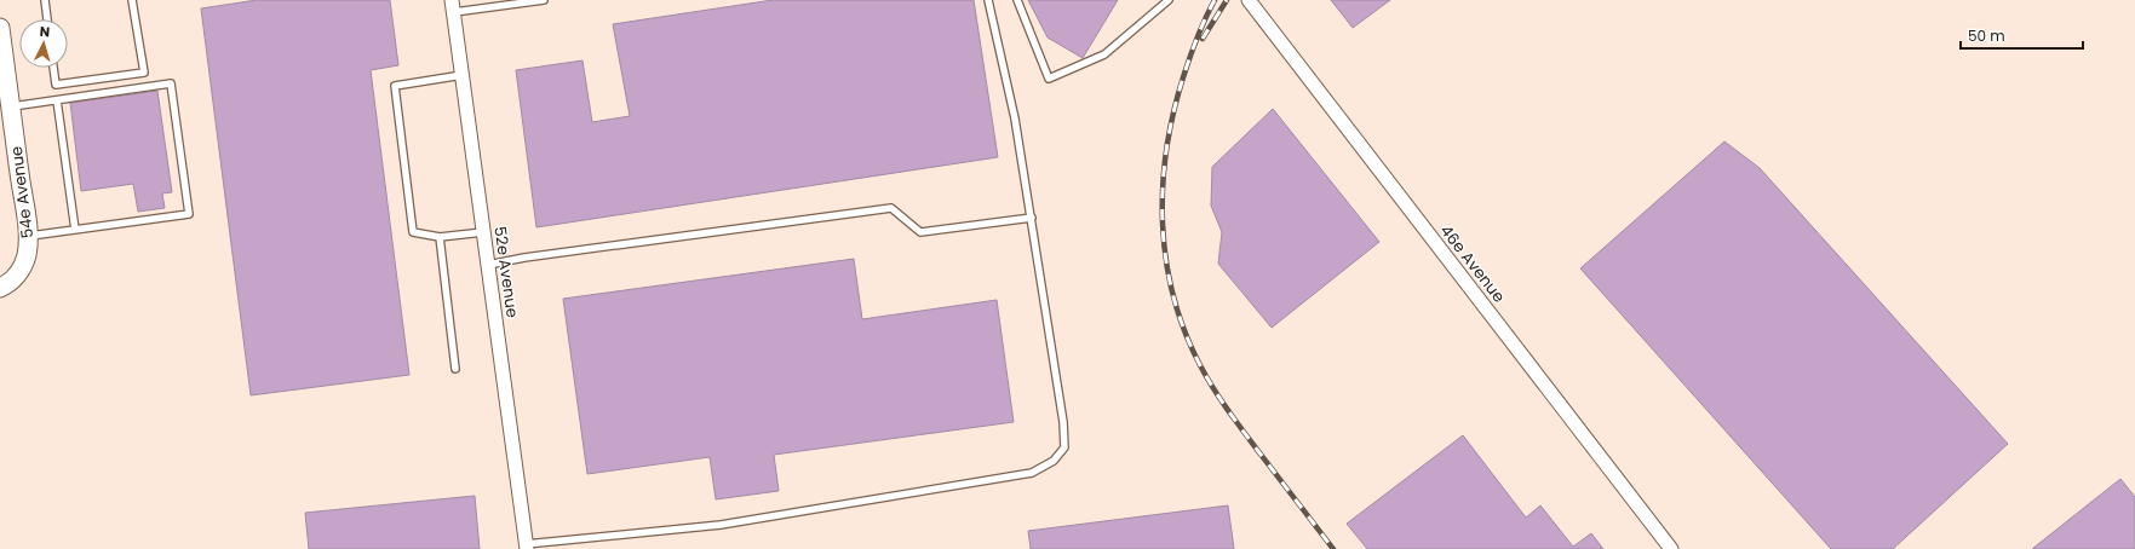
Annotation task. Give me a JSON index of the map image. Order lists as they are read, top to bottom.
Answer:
{
  "streets": {
    "street": ["54e Avenue", "46e Avenue", "52e Avenue"]
  },
  "scale_bar": "50 m",
  "north": "top"
}
